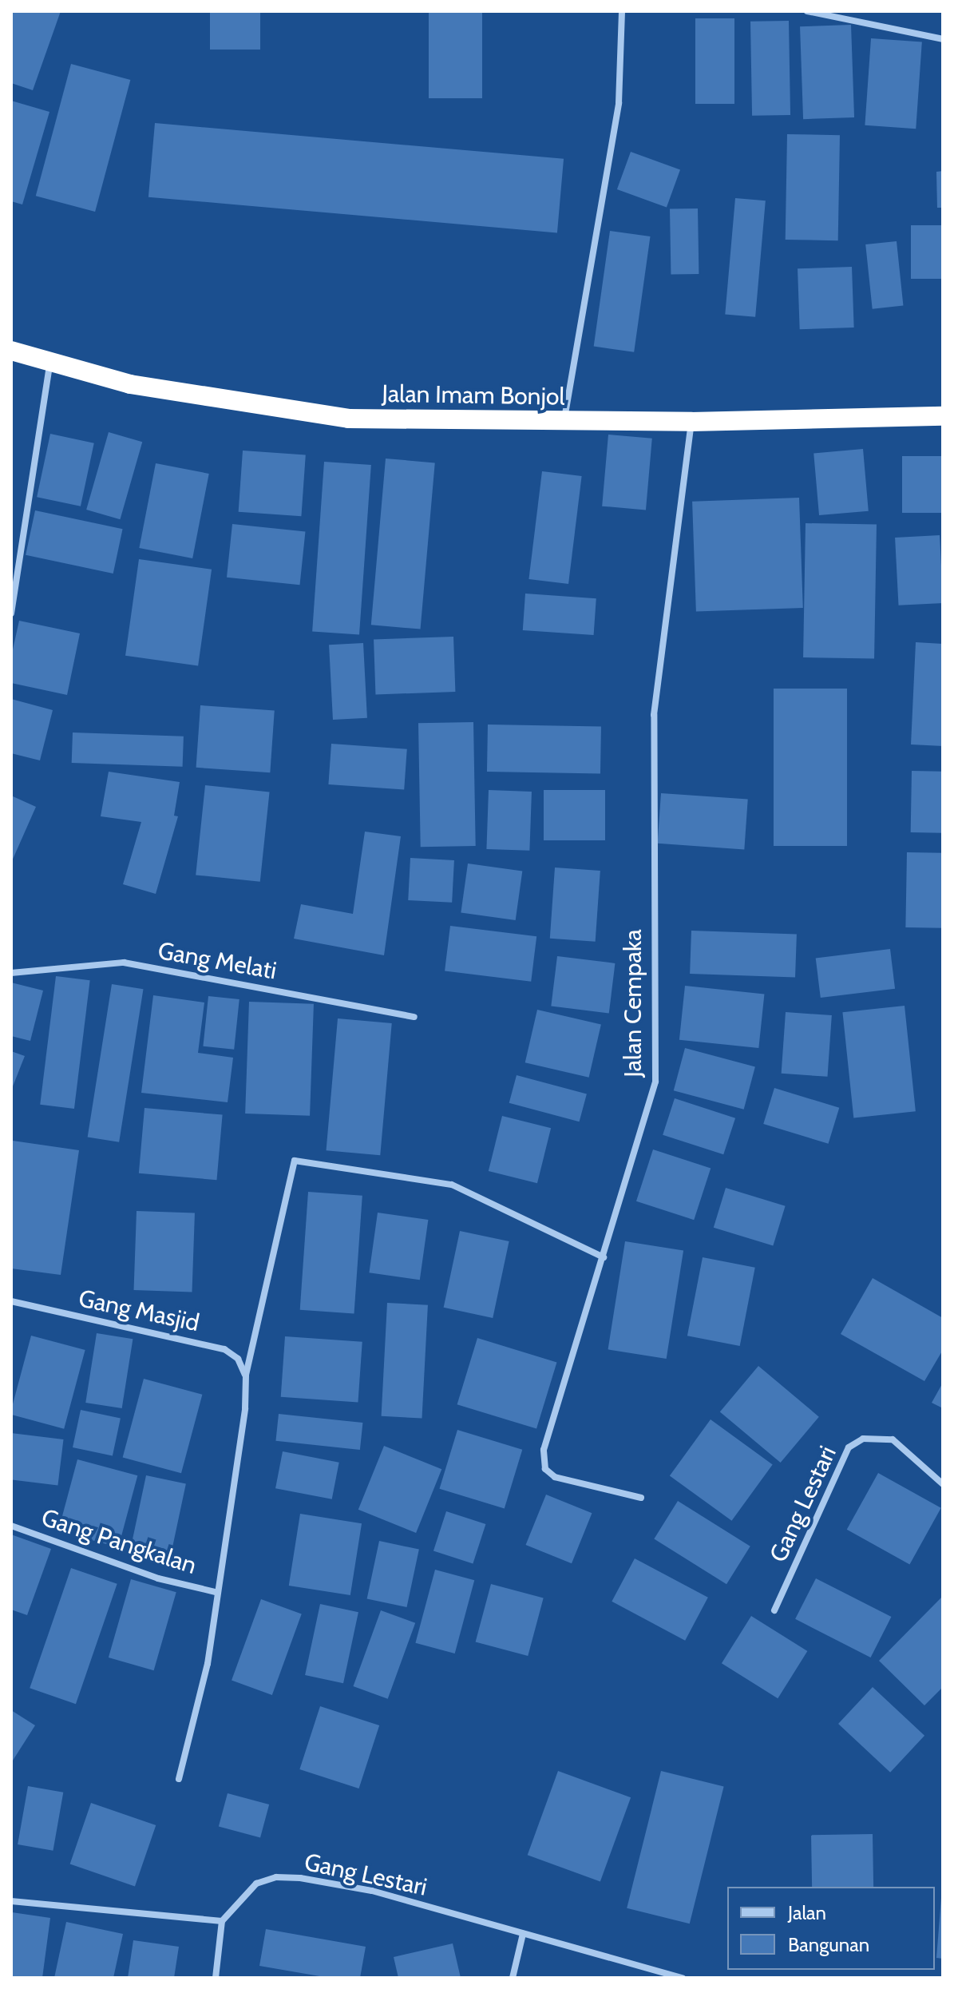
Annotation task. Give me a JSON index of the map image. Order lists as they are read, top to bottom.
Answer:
{
  "streets": {
    "highway": ["Jalan Imam Bonjol"],
    "street": [
      "Gang Melati",
      "Jalan Cempaka",
      "Gang Masjid",
      "Gang Lestari",
      "Gang Pangkalan"
    ]
  },
  "crossings": [
    ["Jalan Imam Bonjol", "Jalan Cempaka"]
  ],
  "legend": ["Jalan", "Bangunan"]
}
